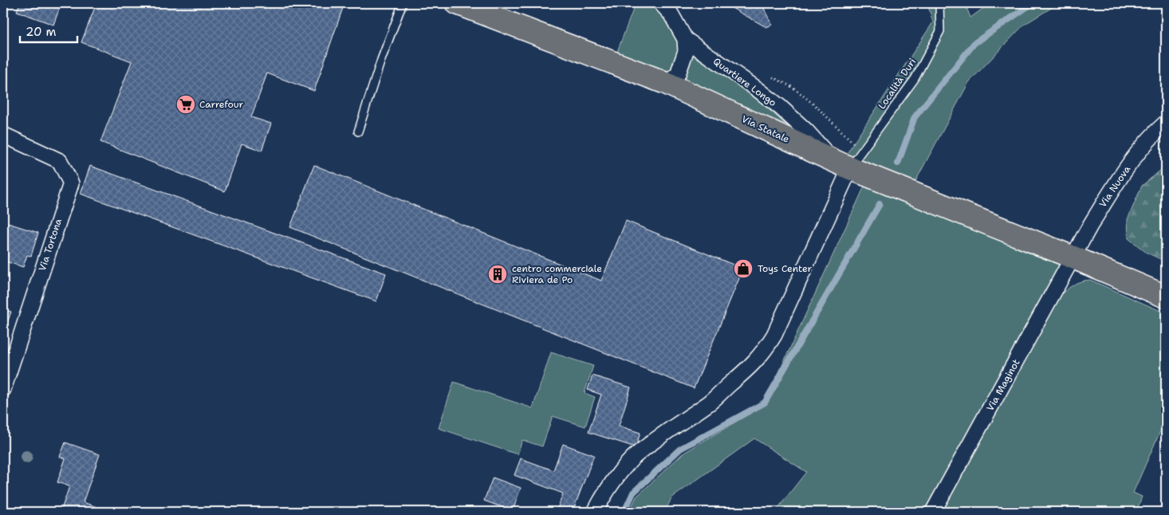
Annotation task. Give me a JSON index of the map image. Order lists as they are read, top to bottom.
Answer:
{
  "streets": {
    "main road": ["Via Statale"],
    "street": [
      "Quartiere Longo",
      "Via Nuova",
      "Via Tortona",
      "Via Maginot"
    ],
    "lane": ["Località Duri"]
  },
  "crossings": [
    ["Quartiere Longo", "Località Duri"],
    ["Quartiere Longo", "Via Statale"],
    ["Località Duri", "Via Statale"],
    ["Via Statale", "Via Nuova"],
    ["Via Statale", "Via Maginot"],
    ["Via Nuova", "Via Maginot"]
  ],
  "places": {
    "supermarket": ["Carrefour"],
    "shop": ["Toys Center"],
    "building": ["centro commerciale Riviera de Po"]
  },
  "scale_bar": "20 m"
}
